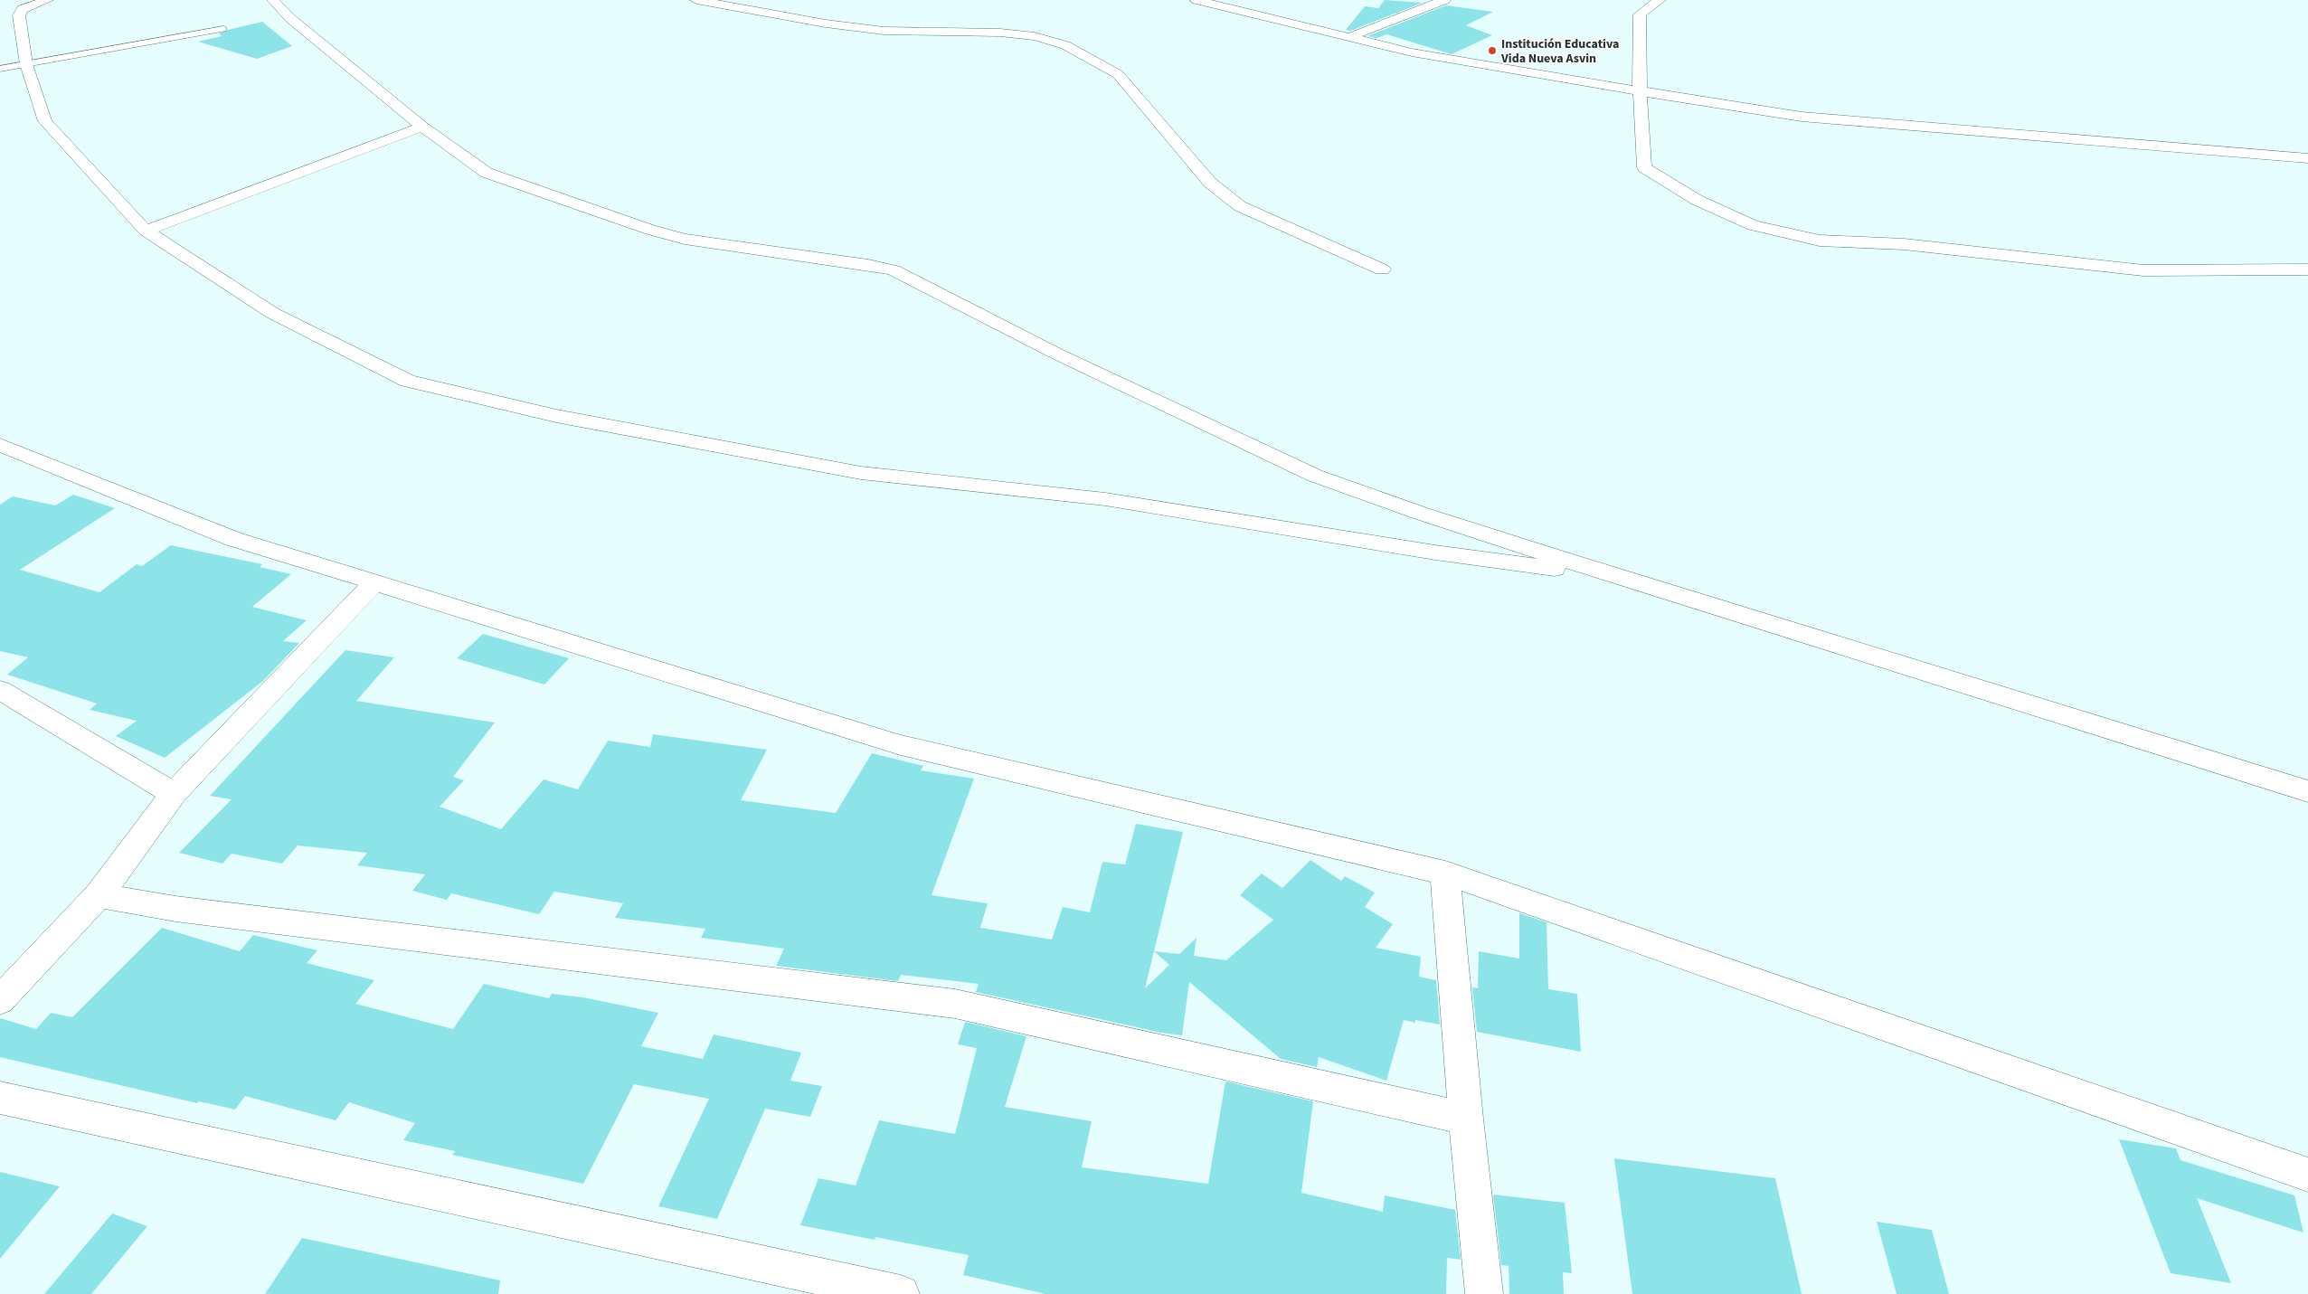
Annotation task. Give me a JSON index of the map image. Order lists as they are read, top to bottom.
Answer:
{
  "places": ["Institución Educativa Vida Nueva Asvin"]
}
